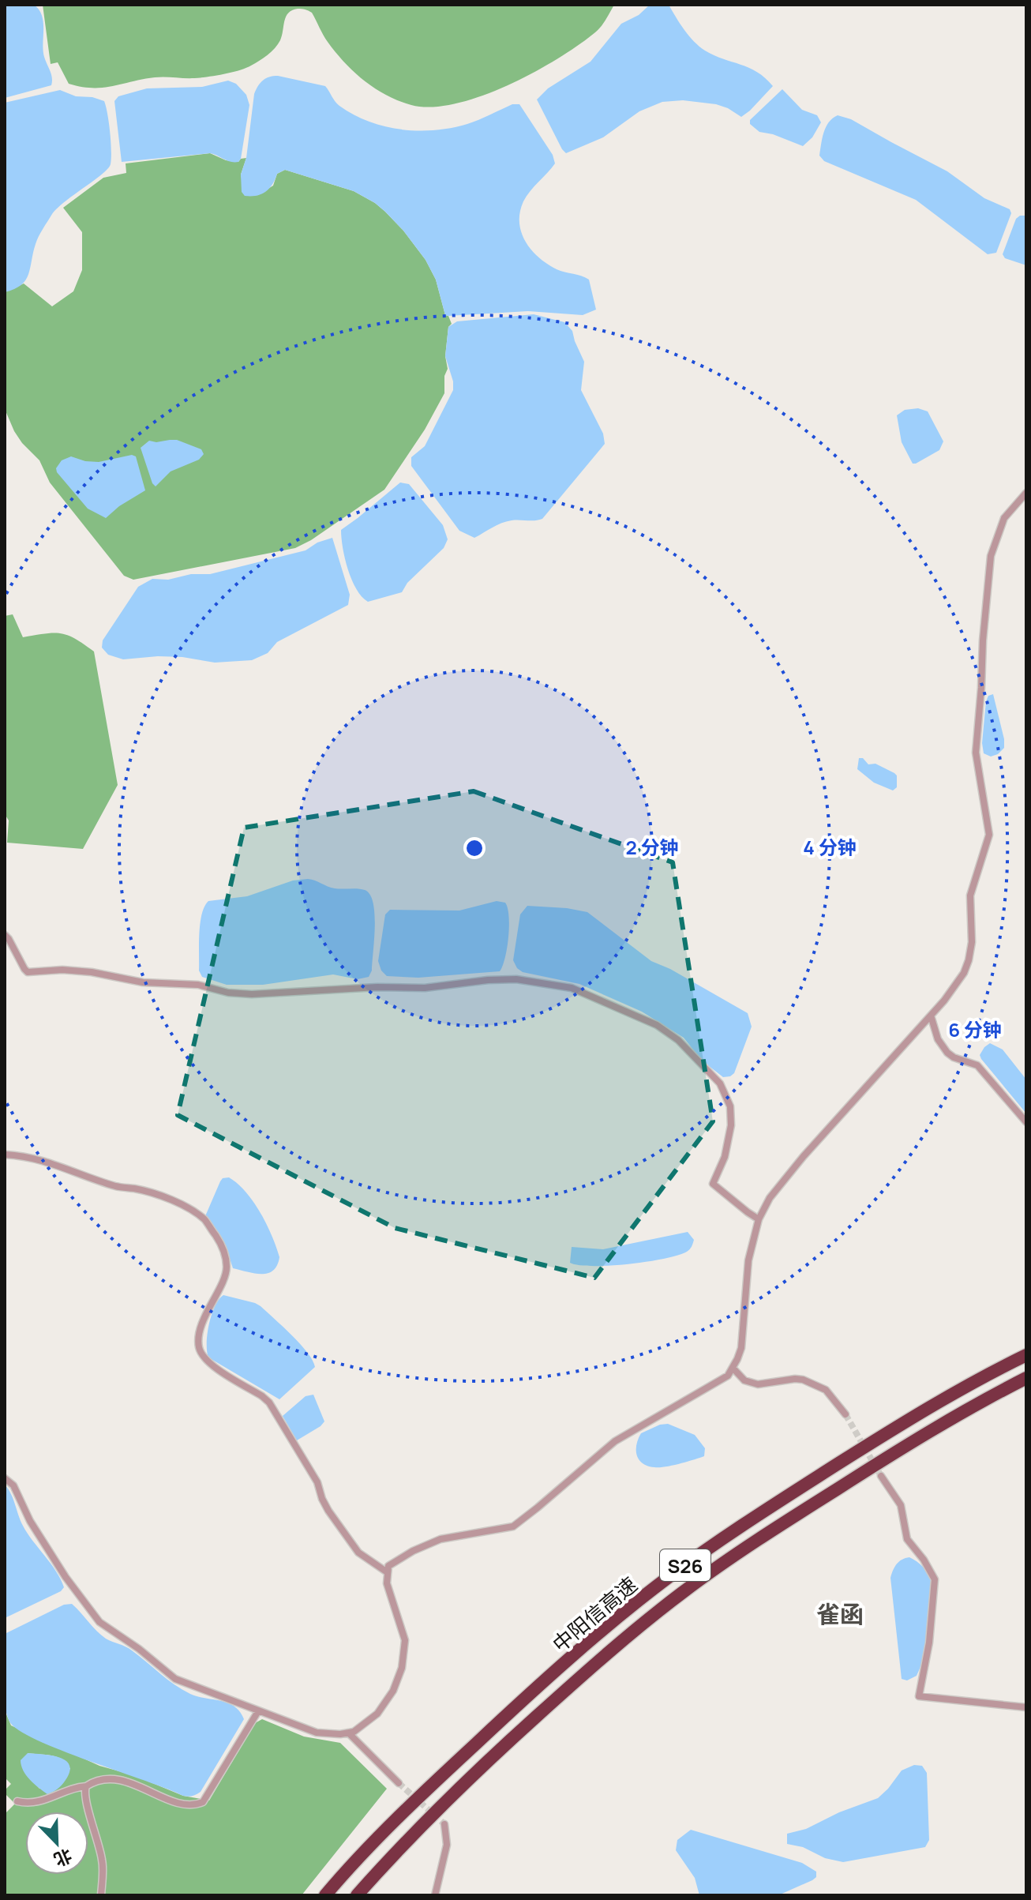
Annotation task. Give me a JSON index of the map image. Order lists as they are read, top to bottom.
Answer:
{
  "streets": {
    "highway": ["S26", "中阳信高速"]
  },
  "districts": ["雀函"],
  "north": "bottom right",
  "rings": ["2 分钟", "4 分钟", "6 分钟"]
}
